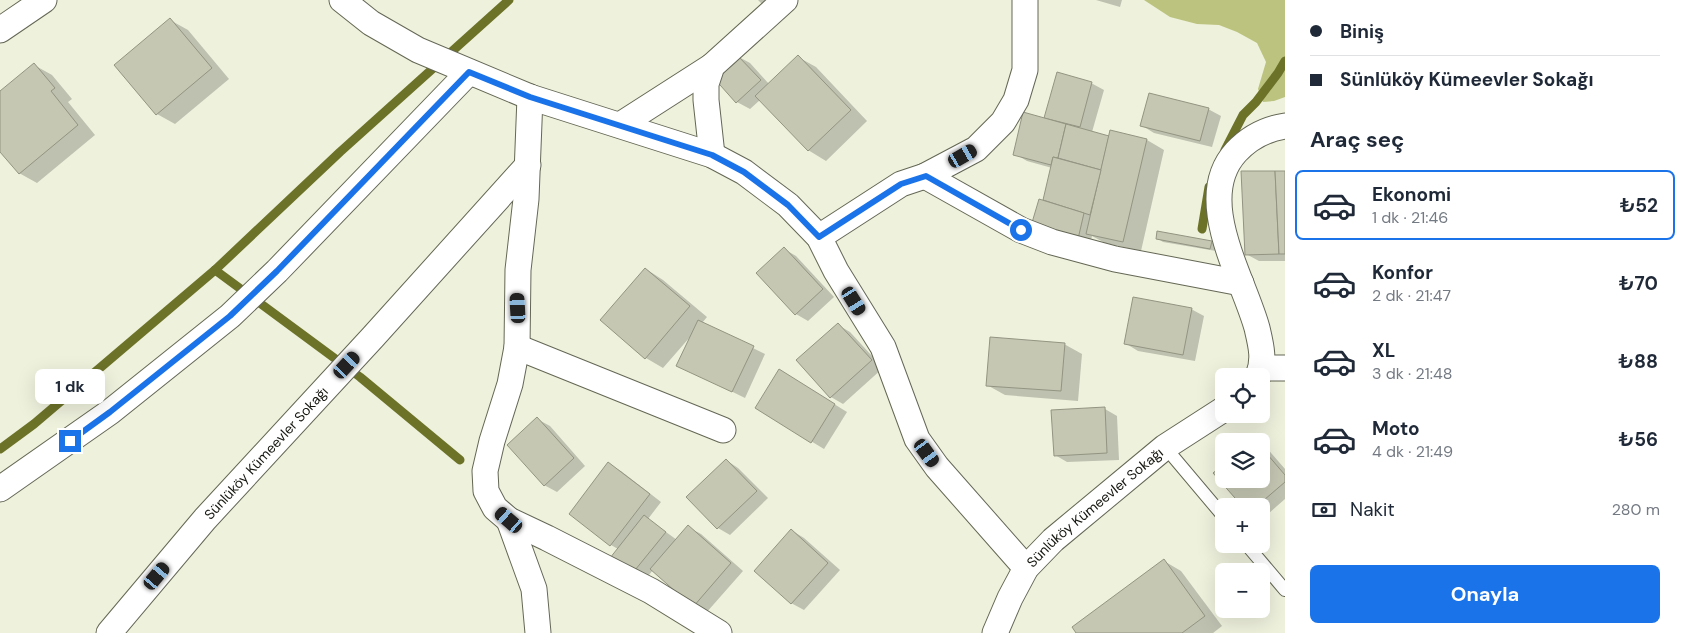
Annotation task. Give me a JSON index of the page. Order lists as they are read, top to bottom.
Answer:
{
  "streets": {
    "street": ["Sünlüköy Kümeevler Sokağı"]
  },
  "page": {
    "banner": ["Biniş", "Sünlüköy Kümeevler Sokağı"],
    "heading": "Araç seç",
    "list": [
      {
        "name": "Ekonomi",
        "note": "1 dk · 21:46",
        "value": "₺52"
      },
      {
        "name": "Konfor",
        "note": "2 dk · 21:47",
        "value": "₺70"
      },
      {
        "name": "XL",
        "note": "3 dk · 21:48",
        "value": "₺88"
      },
      {
        "name": "Moto",
        "note": "4 dk · 21:49",
        "value": "₺56"
      }
    ],
    "map_buttons": ["+", "−"],
    "bubble": "1 dk",
    "pay": ["Nakit", "280 m"],
    "buttons": "Onayla"
  }
}
